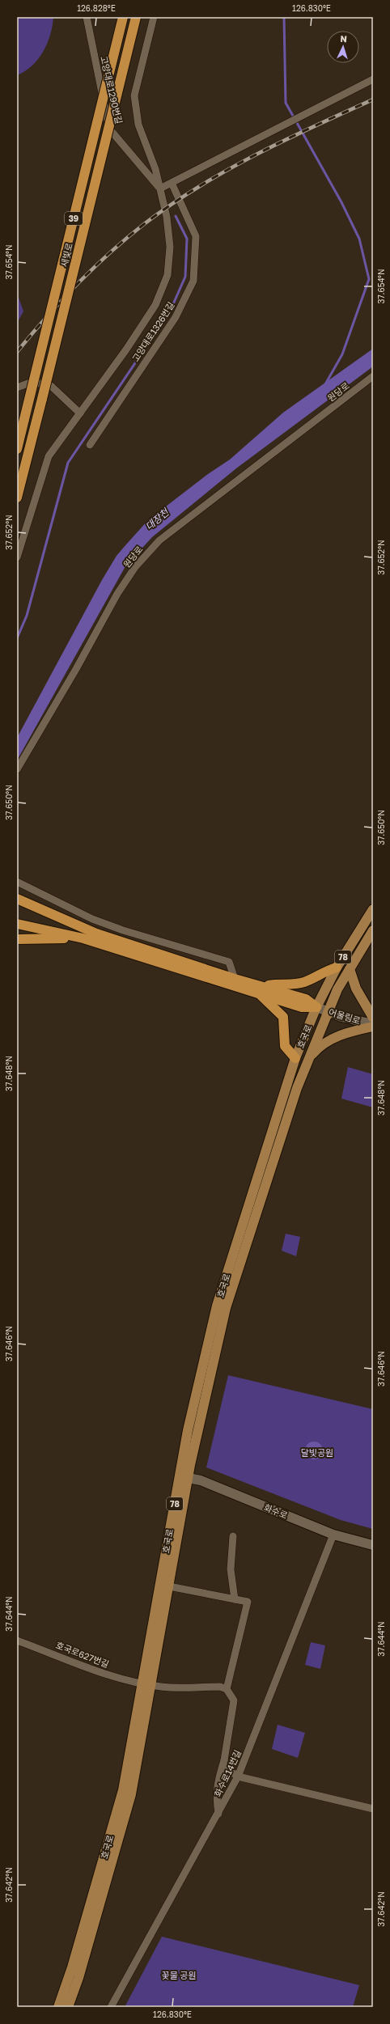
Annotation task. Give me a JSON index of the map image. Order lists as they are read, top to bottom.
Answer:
{
  "streets": {
    "highway": ["39", "새빛로"],
    "main road": ["78", "호국로"],
    "street": [
      "고양대로1290번길",
      "고양대로1326번길",
      "원당로",
      "어울림로",
      "화수로",
      "호국로627번길",
      "화수로14번길"
    ]
  },
  "crossings": [
    ["고양대로1290번길", "고양대로1326번길"],
    ["어울림로", "호국로"],
    ["호국로", "화수로"],
    ["호국로", "호국로627번길"],
    ["화수로", "화수로14번길"]
  ],
  "water": ["대장천"],
  "parks": ["달빛공원", "꽃물 공원"],
  "north": "top",
  "coordinates": [
    "126.828°E",
    "126.830°E",
    "37.654°N",
    "37.652°N",
    "37.650°N",
    "37.648°N",
    "37.646°N",
    "37.644°N",
    "37.642°N"
  ]
}
